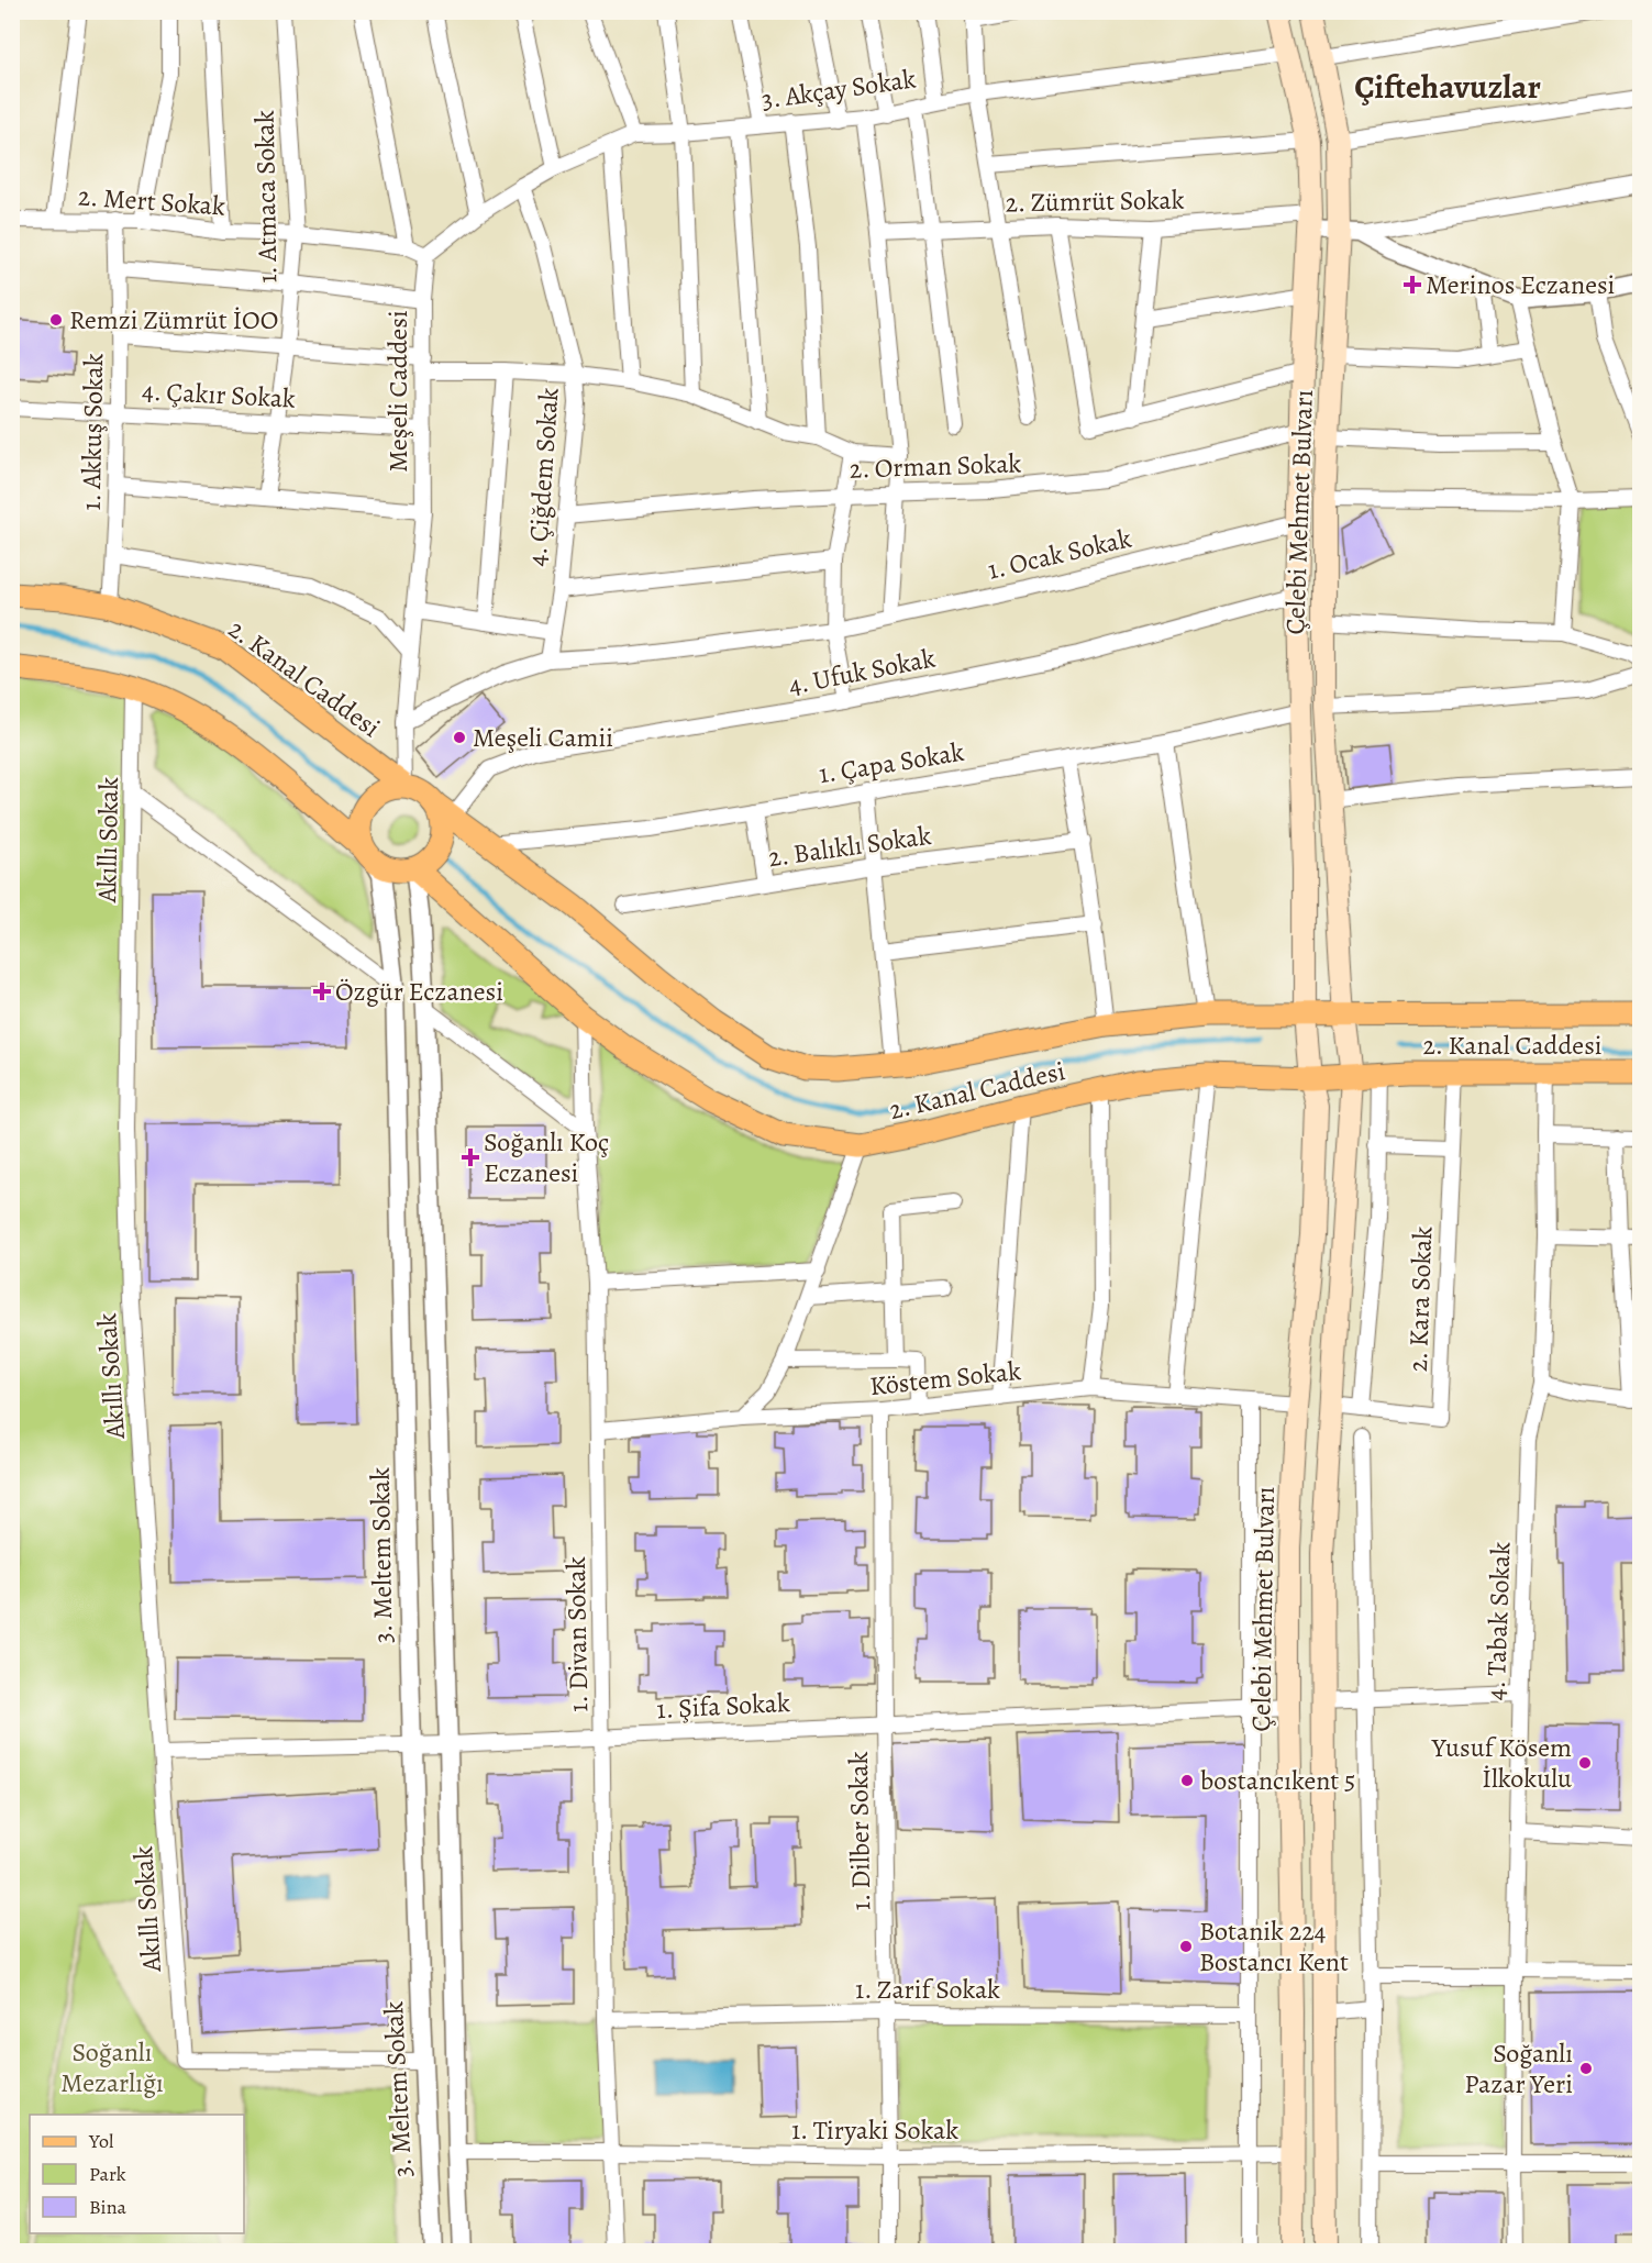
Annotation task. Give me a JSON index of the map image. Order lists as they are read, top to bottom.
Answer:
{
  "streets": {
    "main road": ["Çelebi Mehmet Bulvarı", "2. Kanal Caddesi"],
    "street": [
      "3. Akçay Sokak",
      "1. Atmaca Sokak",
      "2. Mert Sokak",
      "2. Zümrüt Sokak",
      "Meşeli Caddesi",
      "4. Çakır Sokak",
      "1. Akkuş Sokak",
      "2. Orman Sokak",
      "4. Çiğdem Sokak",
      "1. Ocak Sokak",
      "4. Ufuk Sokak",
      "1. Çapa Sokak",
      "Akıllı Sokak",
      "2. Balıklı Sokak",
      "2. Kara Sokak",
      "Köstem Sokak",
      "3. Meltem Sokak",
      "4. Tabak Sokak",
      "1. Divan Sokak",
      "1. Şifa Sokak",
      "1. Dilber Sokak",
      "1. Zarif Sokak",
      "1. Tiryaki Sokak"
    ]
  },
  "crossings": [
    ["3. Akçay Sokak", "Meşeli Caddesi"],
    ["3. Akçay Sokak", "4. Çiğdem Sokak"],
    ["3. Akçay Sokak", "Çelebi Mehmet Bulvarı"],
    ["1. Atmaca Sokak", "2. Mert Sokak"],
    ["1. Atmaca Sokak", "4. Çakır Sokak"],
    ["2. Mert Sokak", "1. Akkuş Sokak"],
    ["2. Zümrüt Sokak", "Çelebi Mehmet Bulvarı"],
    ["Meşeli Caddesi", "4. Çakır Sokak"],
    ["Meşeli Caddesi", "1. Ocak Sokak"],
    ["Meşeli Caddesi", "4. Ufuk Sokak"],
    ["Meşeli Caddesi", "2. Kanal Caddesi"],
    ["Meşeli Caddesi", "3. Meltem Sokak"],
    ["4. Çakır Sokak", "1. Akkuş Sokak"],
    ["1. Akkuş Sokak", "2. Kanal Caddesi"],
    ["2. Orman Sokak", "4. Çiğdem Sokak"],
    ["2. Orman Sokak", "Çelebi Mehmet Bulvarı"],
    ["4. Çiğdem Sokak", "1. Ocak Sokak"],
    ["Çelebi Mehmet Bulvarı", "1. Ocak Sokak"],
    ["Çelebi Mehmet Bulvarı", "4. Ufuk Sokak"],
    ["Çelebi Mehmet Bulvarı", "2. Kanal Caddesi"],
    ["Çelebi Mehmet Bulvarı", "1. Çapa Sokak"],
    ["Çelebi Mehmet Bulvarı", "2. Kara Sokak"],
    ["Çelebi Mehmet Bulvarı", "Köstem Sokak"],
    ["Çelebi Mehmet Bulvarı", "1. Şifa Sokak"],
    ["Çelebi Mehmet Bulvarı", "1. Tiryaki Sokak"],
    ["4. Ufuk Sokak", "2. Kanal Caddesi"],
    ["4. Ufuk Sokak", "3. Meltem Sokak"],
    ["2. Kanal Caddesi", "1. Çapa Sokak"],
    ["2. Kanal Caddesi", "2. Kara Sokak"],
    ["2. Kanal Caddesi", "3. Meltem Sokak"],
    ["2. Kanal Caddesi", "4. Tabak Sokak"],
    ["2. Kanal Caddesi", "1. Divan Sokak"],
    ["Akıllı Sokak", "3. Meltem Sokak"],
    ["Akıllı Sokak", "1. Şifa Sokak"],
    ["Köstem Sokak", "1. Divan Sokak"],
    ["Köstem Sokak", "1. Dilber Sokak"],
    ["3. Meltem Sokak", "1. Şifa Sokak"],
    ["1. Divan Sokak", "1. Şifa Sokak"],
    ["1. Divan Sokak", "1. Zarif Sokak"],
    ["1. Divan Sokak", "1. Tiryaki Sokak"],
    ["1. Şifa Sokak", "1. Dilber Sokak"],
    ["1. Dilber Sokak", "1. Zarif Sokak"],
    ["1. Dilber Sokak", "1. Tiryaki Sokak"]
  ],
  "districts": ["Çiftehavuzlar"],
  "parks": ["Soğanlı Mezarlığı"],
  "places": {
    "health": ["Merinos Eczanesi", "Özgür Eczanesi", "Soğanlı Koç Eczanesi"],
    "other": [
      "Remzi Zümrüt İOO",
      "Meşeli Camii",
      "Yusuf Kösem İlkokulu",
      "bostancıkent 5",
      "Botanik 224 Bostancı Kent",
      "Soğanlı Pazar Yeri"
    ]
  },
  "legend": ["Yol", "Park", "Bina"]
}
